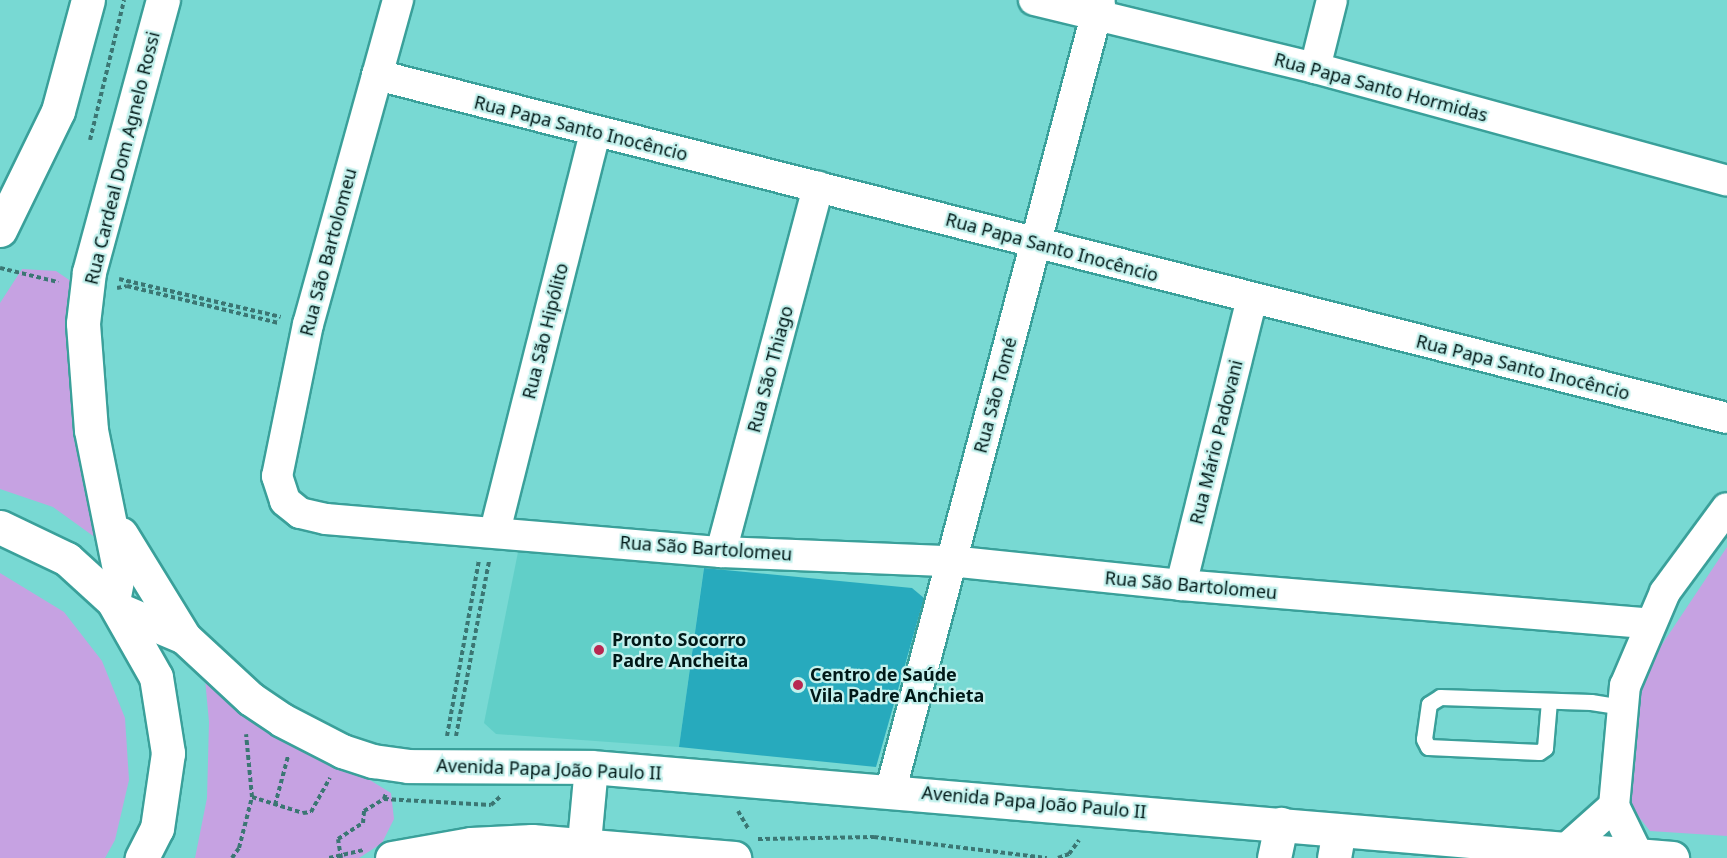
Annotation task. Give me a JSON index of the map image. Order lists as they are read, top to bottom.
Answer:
{
  "streets": {
    "street": [
      "Rua Papa Santo Hormidas",
      "Rua Papa Santo Inocêncio",
      "Rua Cardeal Dom Agnelo Rossi",
      "Rua São Bartolomeu",
      "Rua São Hipólito",
      "Rua São Thiago",
      "Rua São Tomé",
      "Rua Mário Padovani",
      "Avenida Papa João Paulo II"
    ]
  },
  "crossings": [
    ["Rua Papa Santo Hormidas", "Rua São Tomé"],
    ["Rua Papa Santo Inocêncio", "Rua São Bartolomeu"],
    ["Rua Papa Santo Inocêncio", "Rua São Hipólito"],
    ["Rua Papa Santo Inocêncio", "Rua São Thiago"],
    ["Rua Papa Santo Inocêncio", "Rua São Tomé"],
    ["Rua Papa Santo Inocêncio", "Rua Mário Padovani"],
    ["Rua Cardeal Dom Agnelo Rossi", "Avenida Papa João Paulo II"],
    ["Rua São Bartolomeu", "Rua São Hipólito"],
    ["Rua São Bartolomeu", "Rua São Thiago"],
    ["Rua São Bartolomeu", "Rua São Tomé"],
    ["Rua São Bartolomeu", "Rua Mário Padovani"],
    ["Rua São Tomé", "Avenida Papa João Paulo II"]
  ],
  "places": ["Pronto Socorro Padre Ancheita", "Centro de Saúde Vila Padre Anchieta"]
}
